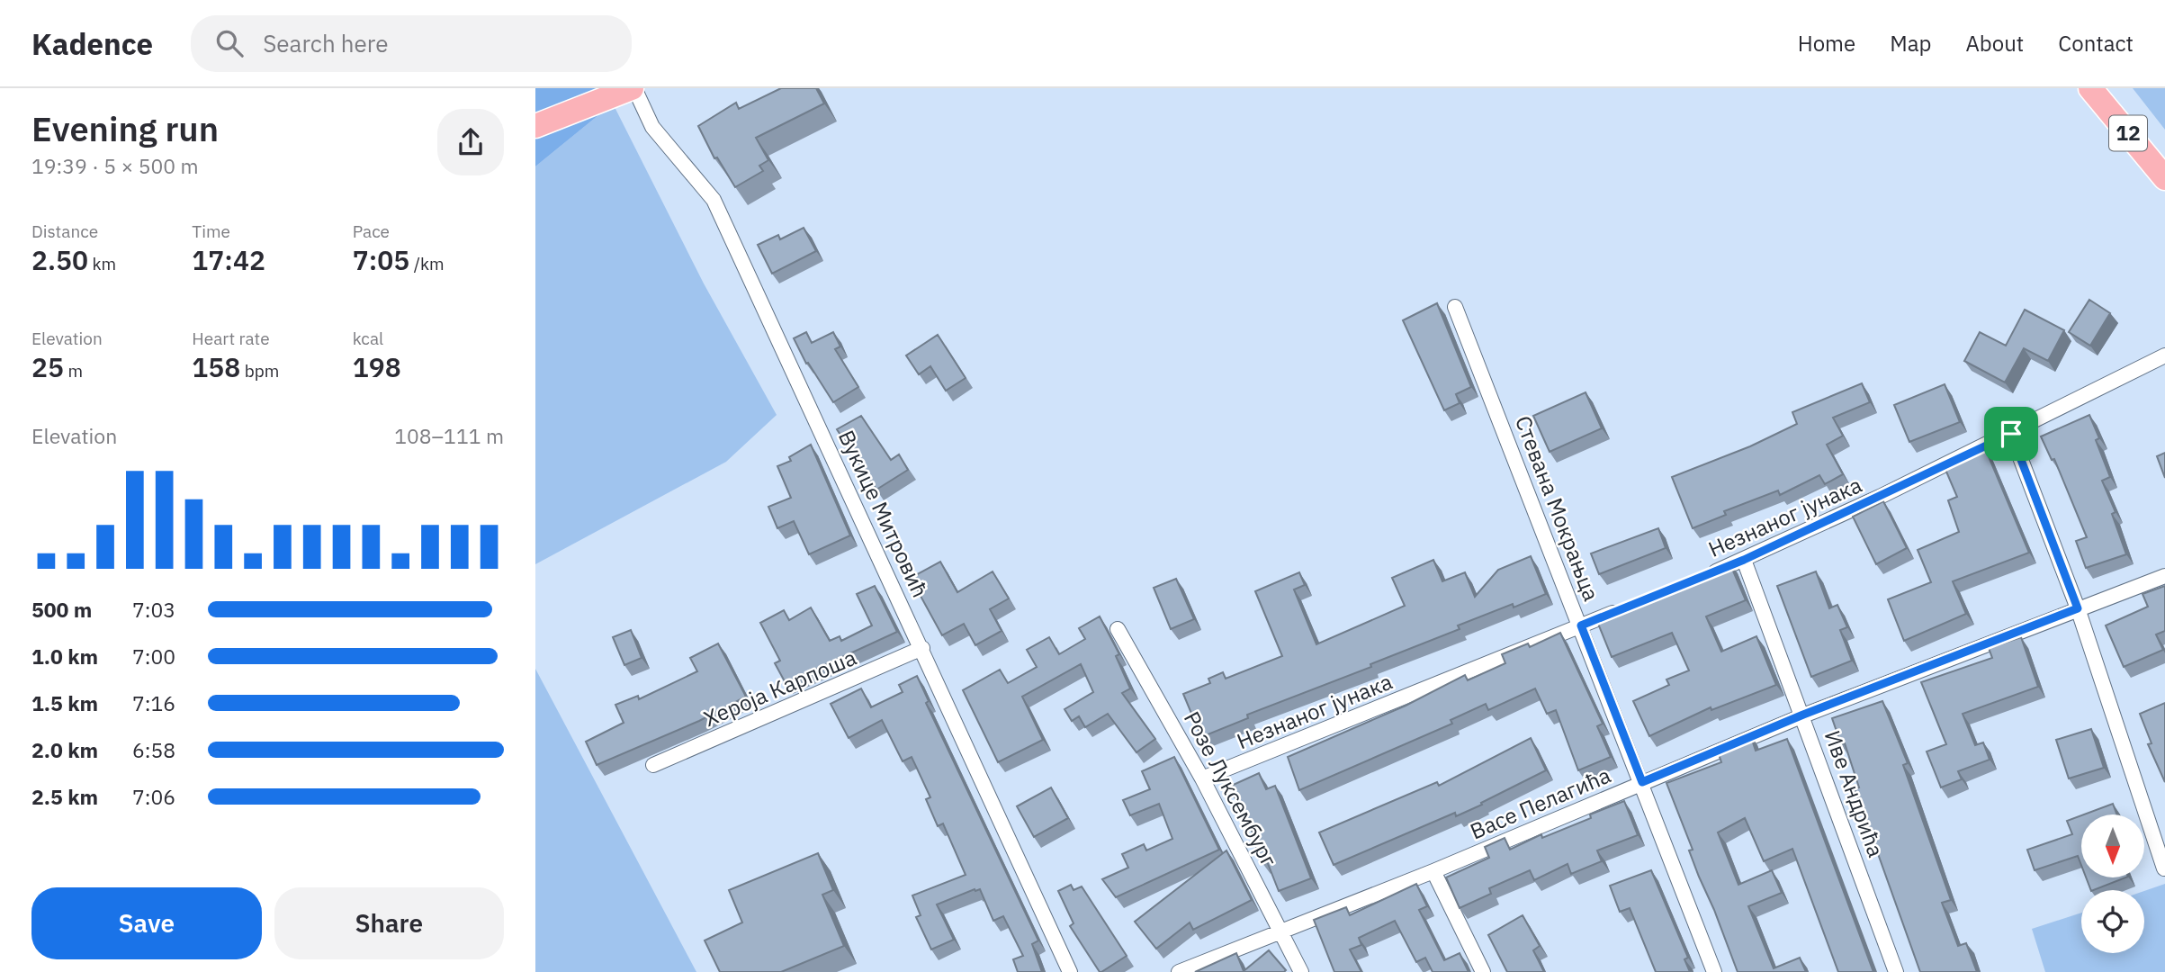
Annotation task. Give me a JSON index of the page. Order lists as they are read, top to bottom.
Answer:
{
  "streets": {
    "main road": ["12"],
    "street": [
      "Стевана Мокрањца",
      "Вукице Митровић",
      "Незнаног јунака",
      "Хероја Карпоша",
      "Розе Луксембург",
      "Иве Андрића",
      "Васе Пелагића"
    ]
  },
  "crossings": [
    ["Стевана Мокрањца", "Незнаног јунака"],
    ["Стевана Мокрањца", "Васе Пелагића"],
    ["Вукице Митровић", "Хероја Карпоша"],
    ["Незнаног јунака", "Розе Луксембург"],
    ["Незнаног јунака", "Иве Андрића"],
    ["Розе Луксембург", "Васе Пелагића"],
    ["Иве Андрића", "Васе Пелагића"]
  ],
  "north": "bottom",
  "page": {
    "header": "Kadence",
    "search": "Search here",
    "nav": [
      "Home",
      "Map",
      "About",
      "Contact"
    ],
    "heading": ["Evening run", "19:39 · 5 × 500 m"],
    "stats": [
      ["Distance", "2.50 km"],
      ["Time", "17:42"],
      ["Pace", "7:05 /km"],
      ["Elevation", "25 m"],
      ["Heart rate", "158 bpm"],
      ["kcal", "198"]
    ],
    "chart": ["Elevation", "108–111 m"],
    "list": [
      {
        "name": "500 m",
        "note": "7:03"
      },
      {
        "name": "1.0 km",
        "note": "7:00"
      },
      {
        "name": "1.5 km",
        "note": "7:16"
      },
      {
        "name": "2.0 km",
        "note": "6:58"
      },
      {
        "name": "2.5 km",
        "note": "7:06"
      }
    ],
    "buttons": ["Save", "Share"]
  }
}
